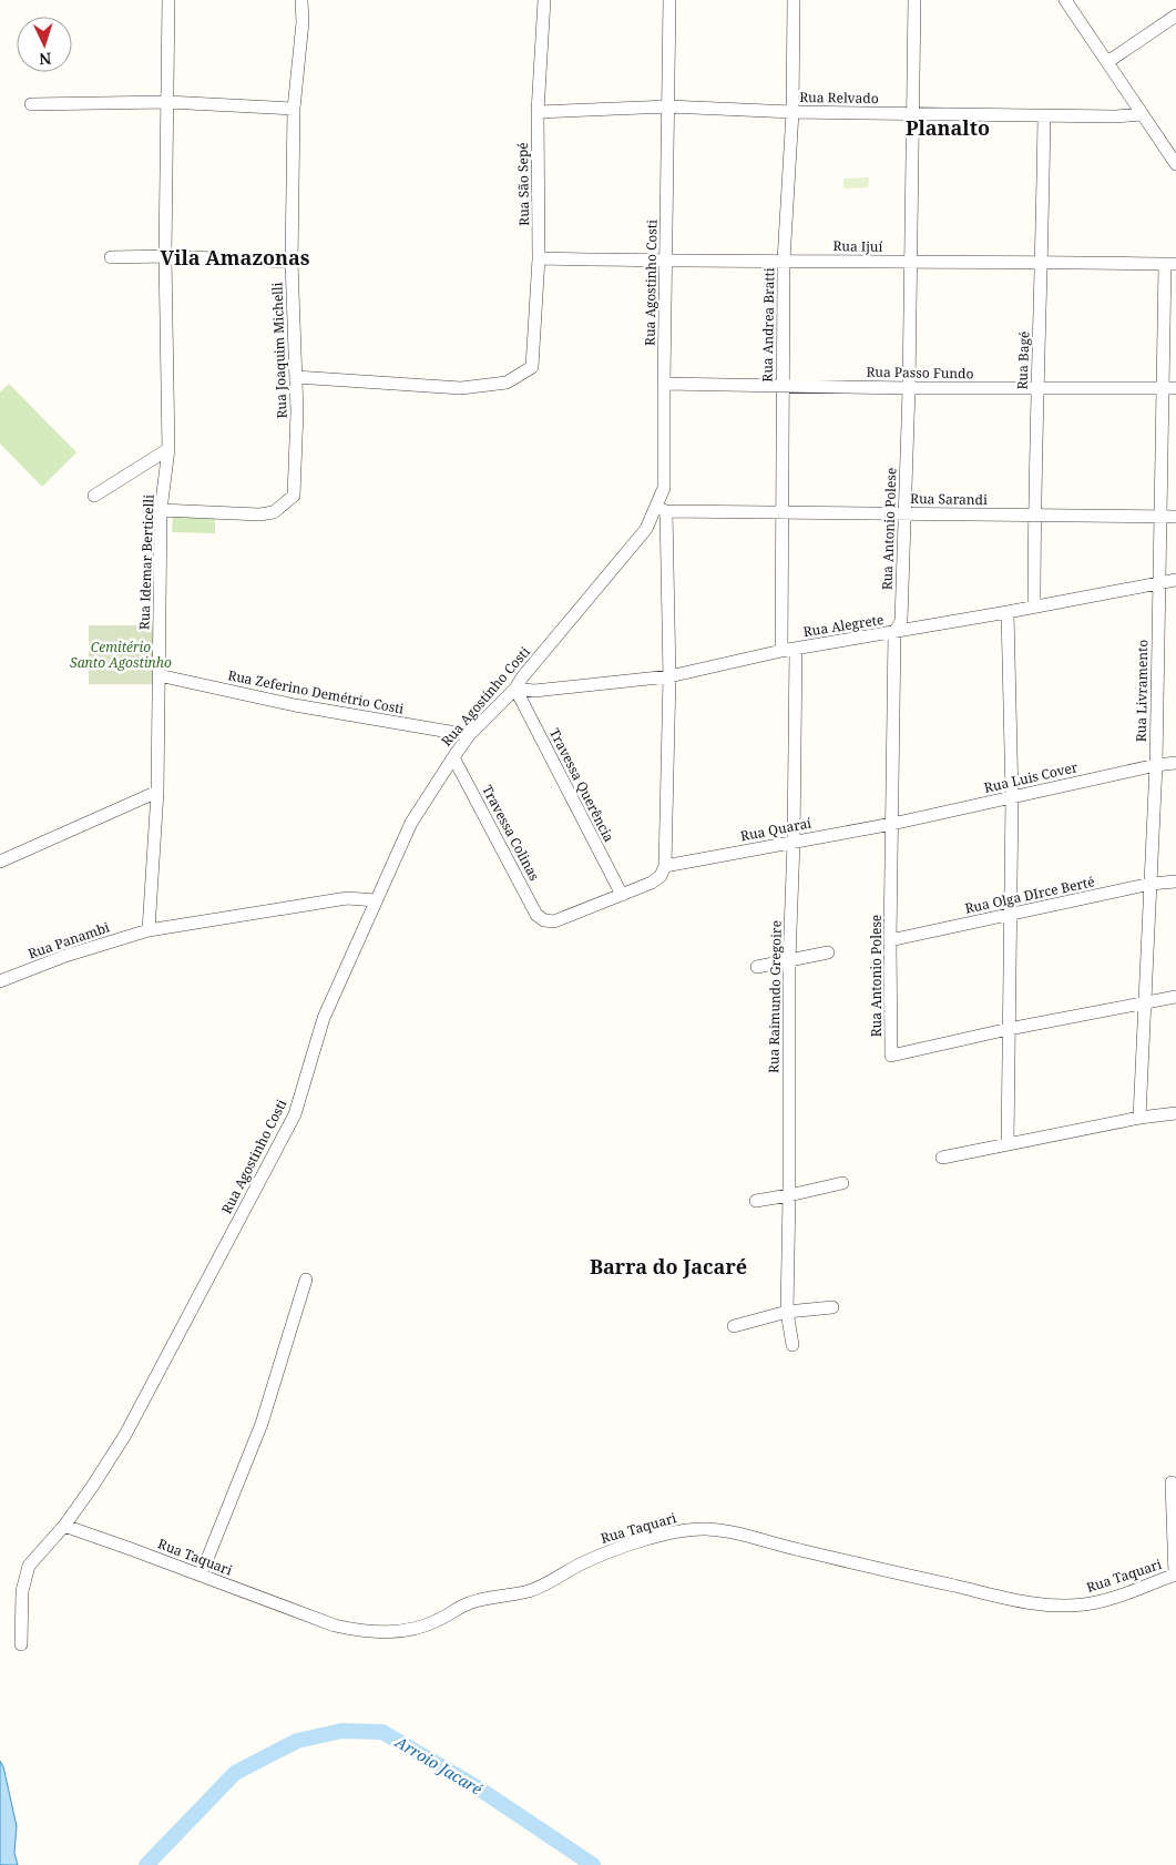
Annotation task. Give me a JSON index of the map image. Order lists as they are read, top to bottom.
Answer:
{
  "streets": {
    "street": [
      "Rua Relvado",
      "Rua São Sepé",
      "Rua Ijuí",
      "Rua Agostinho Costi",
      "Rua Andrea Bratti",
      "Rua Joaquim Michelli",
      "Rua Bagé",
      "Rua Passo Fundo",
      "Rua Sarandi",
      "Rua Antonio Polese",
      "Rua Idemar Berticelli",
      "Rua Alegrete",
      "Rua Livramento",
      "Rua Zeferino Demétrio Costi",
      "Rua Luis Cover",
      "Travessa Querência",
      "Rua Quaraí",
      "Travessa Colinas",
      "Rua Olga DIrce Berté",
      "Rua Panambi",
      "Rua Raimundo Gregoire",
      "Rua Taquari"
    ]
  },
  "crossings": [
    ["Rua Relvado", "Rua São Sepé"],
    ["Rua Relvado", "Rua Agostinho Costi"],
    ["Rua Relvado", "Rua Andrea Bratti"],
    ["Rua Relvado", "Rua Bagé"],
    ["Rua Relvado", "Rua Antonio Polese"],
    ["Rua São Sepé", "Rua Ijuí"],
    ["Rua São Sepé", "Rua Joaquim Michelli"],
    ["Rua Ijuí", "Rua Agostinho Costi"],
    ["Rua Ijuí", "Rua Andrea Bratti"],
    ["Rua Ijuí", "Rua Bagé"],
    ["Rua Ijuí", "Rua Antonio Polese"],
    ["Rua Ijuí", "Rua Livramento"],
    ["Rua Agostinho Costi", "Rua Passo Fundo"],
    ["Rua Agostinho Costi", "Rua Sarandi"],
    ["Rua Agostinho Costi", "Rua Alegrete"],
    ["Rua Agostinho Costi", "Rua Zeferino Demétrio Costi"],
    ["Rua Agostinho Costi", "Travessa Querência"],
    ["Rua Agostinho Costi", "Travessa Colinas"],
    ["Rua Agostinho Costi", "Rua Panambi"],
    ["Rua Agostinho Costi", "Rua Taquari"],
    ["Rua Andrea Bratti", "Rua Passo Fundo"],
    ["Rua Andrea Bratti", "Rua Sarandi"],
    ["Rua Andrea Bratti", "Rua Alegrete"],
    ["Rua Joaquim Michelli", "Rua Idemar Berticelli"],
    ["Rua Bagé", "Rua Passo Fundo"],
    ["Rua Bagé", "Rua Sarandi"],
    ["Rua Bagé", "Rua Alegrete"],
    ["Rua Passo Fundo", "Rua Antonio Polese"],
    ["Rua Passo Fundo", "Rua Livramento"],
    ["Rua Sarandi", "Rua Antonio Polese"],
    ["Rua Sarandi", "Rua Livramento"],
    ["Rua Antonio Polese", "Rua Alegrete"],
    ["Rua Antonio Polese", "Rua Luis Cover"],
    ["Rua Antonio Polese", "Rua Quaraí"],
    ["Rua Antonio Polese", "Rua Olga DIrce Berté"],
    ["Rua Idemar Berticelli", "Rua Zeferino Demétrio Costi"],
    ["Rua Idemar Berticelli", "Rua Panambi"],
    ["Rua Alegrete", "Rua Livramento"],
    ["Rua Alegrete", "Travessa Querência"],
    ["Rua Alegrete", "Rua Raimundo Gregoire"],
    ["Rua Livramento", "Rua Luis Cover"],
    ["Rua Livramento", "Rua Olga DIrce Berté"],
    ["Rua Luis Cover", "Rua Quaraí"],
    ["Travessa Querência", "Travessa Colinas"],
    ["Rua Quaraí", "Rua Raimundo Gregoire"]
  ],
  "districts": ["Planalto", "Vila Amazonas", "Barra do Jacaré"],
  "water": ["Arroio Jacaré"],
  "parks": ["Cemitério Santo Agostinho"],
  "north": "bottom"
}
